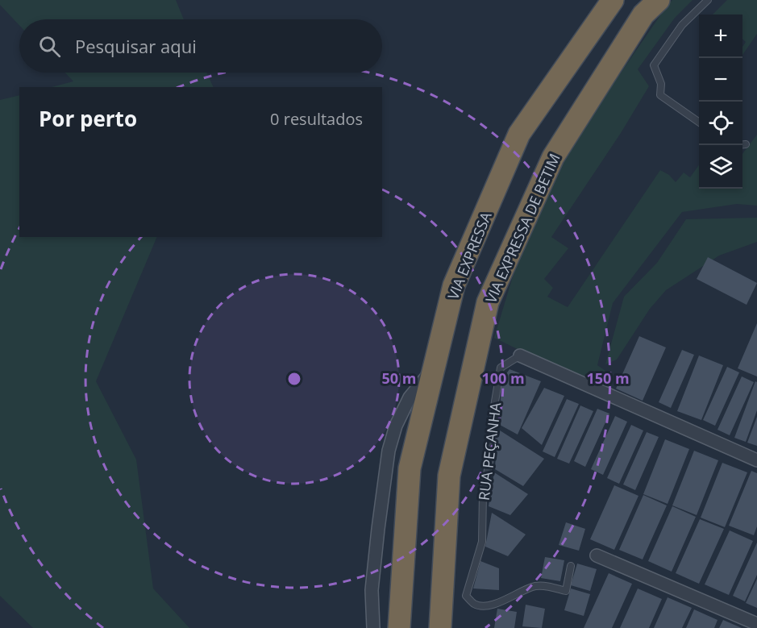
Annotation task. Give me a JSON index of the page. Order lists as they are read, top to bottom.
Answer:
{
  "streets": {
    "highway": ["VIA EXPRESSA DE BETIM", "VIA EXPRESSA"],
    "street": ["RUA PEÇANHA"]
  },
  "page": {
    "map_buttons": ["+", "−"],
    "search": "Pesquisar aqui",
    "heading": ["Por perto", "0 resultados"]
  },
  "rings": ["50 m", "100 m", "150 m"]
}
